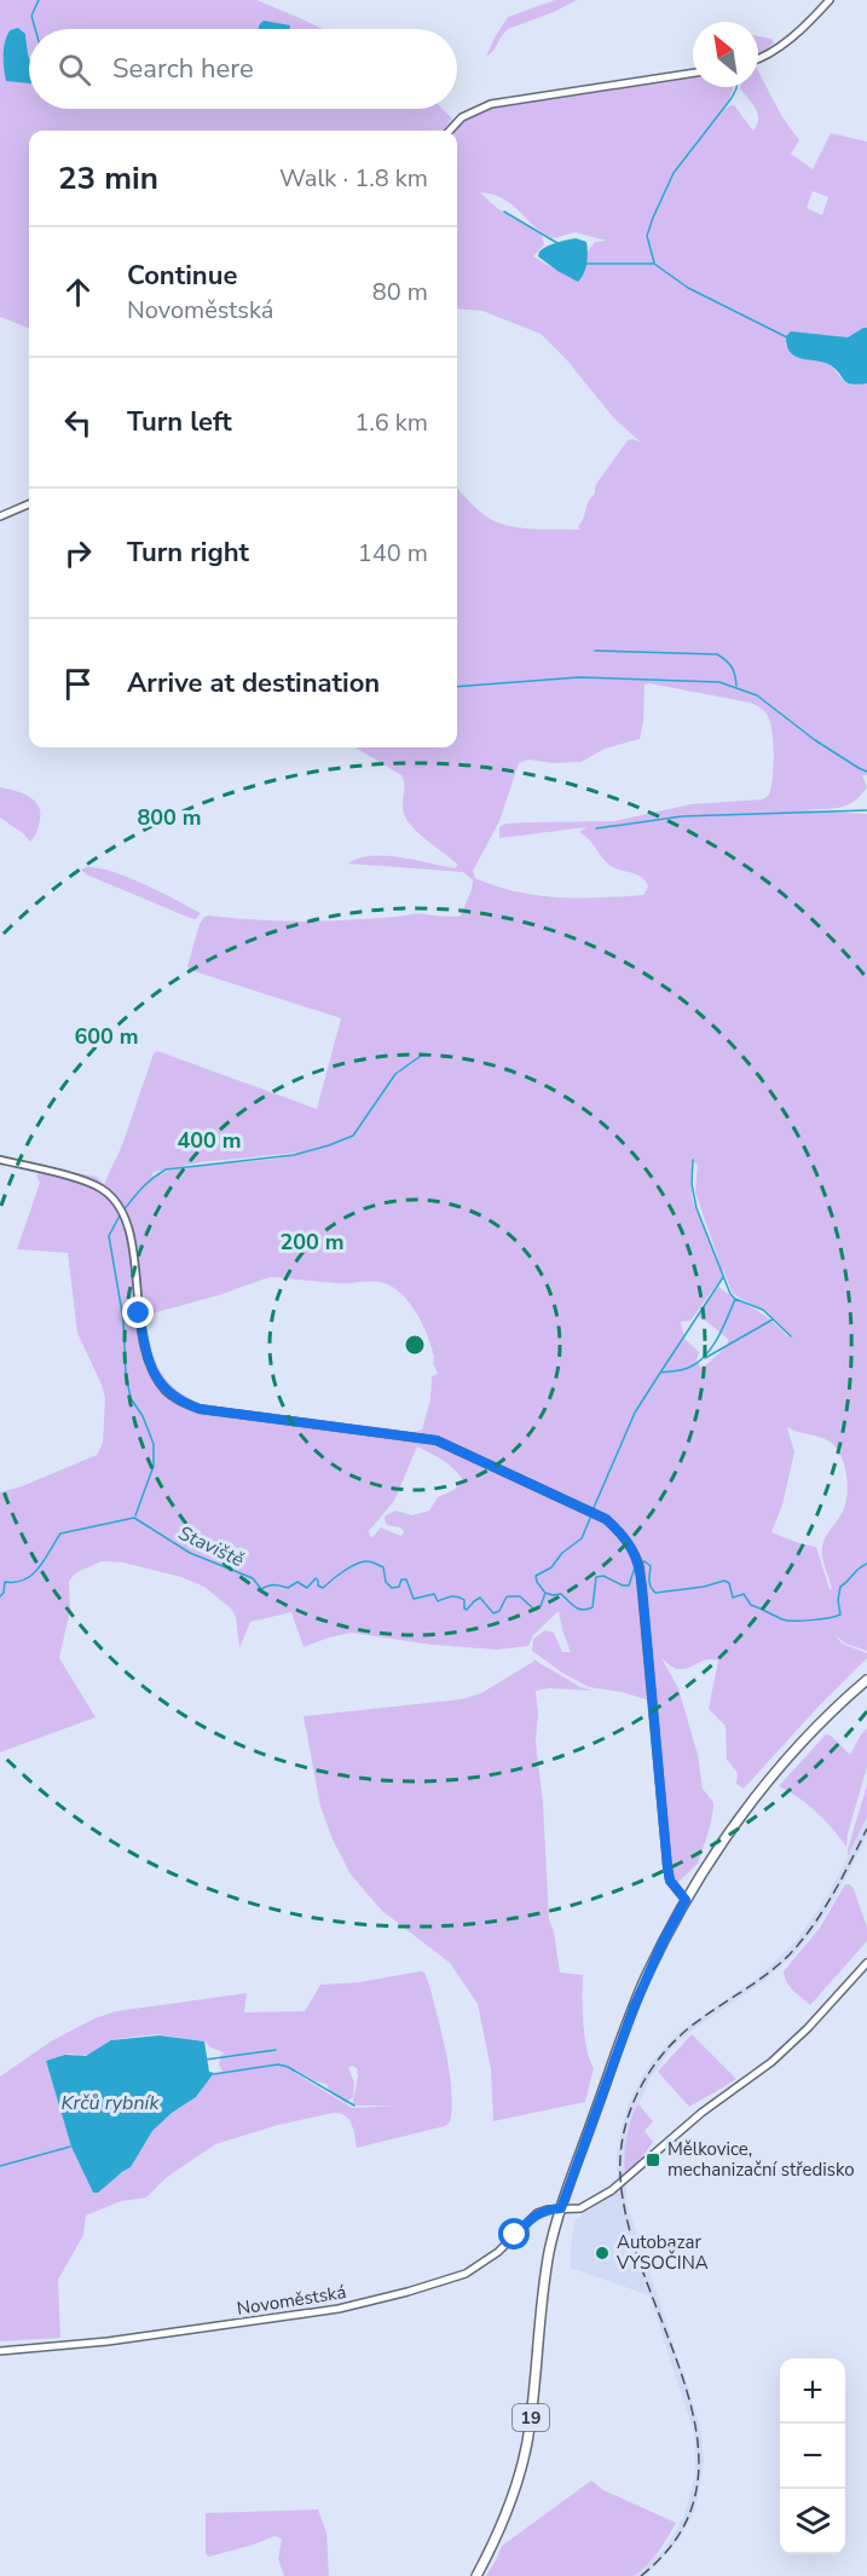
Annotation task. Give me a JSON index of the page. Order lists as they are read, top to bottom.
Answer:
{
  "streets": {
    "main road": ["19"],
    "street": ["Novoměstská"]
  },
  "crossings": [
    ["Novoměstská", "19"]
  ],
  "water": ["Staviště", "Krčů rybník"],
  "places": {
    "transit": ["Mělkovice, mechanizační středisko"],
    "other": ["Autobazar VYSOČINA"]
  },
  "north": "top left",
  "page": {
    "search": "Search here",
    "heading": ["23 min", "Walk · 1.8 km"],
    "list": [
      ["Continue", "Novoměstská", "80 m"],
      ["Turn left", "1.6 km"],
      ["Turn right", "140 m"],
      "Arrive at destination"
    ],
    "map_buttons": ["+", "−"]
  },
  "rings": [
    "800 m",
    "600 m",
    "400 m",
    "200 m"
  ]
}
